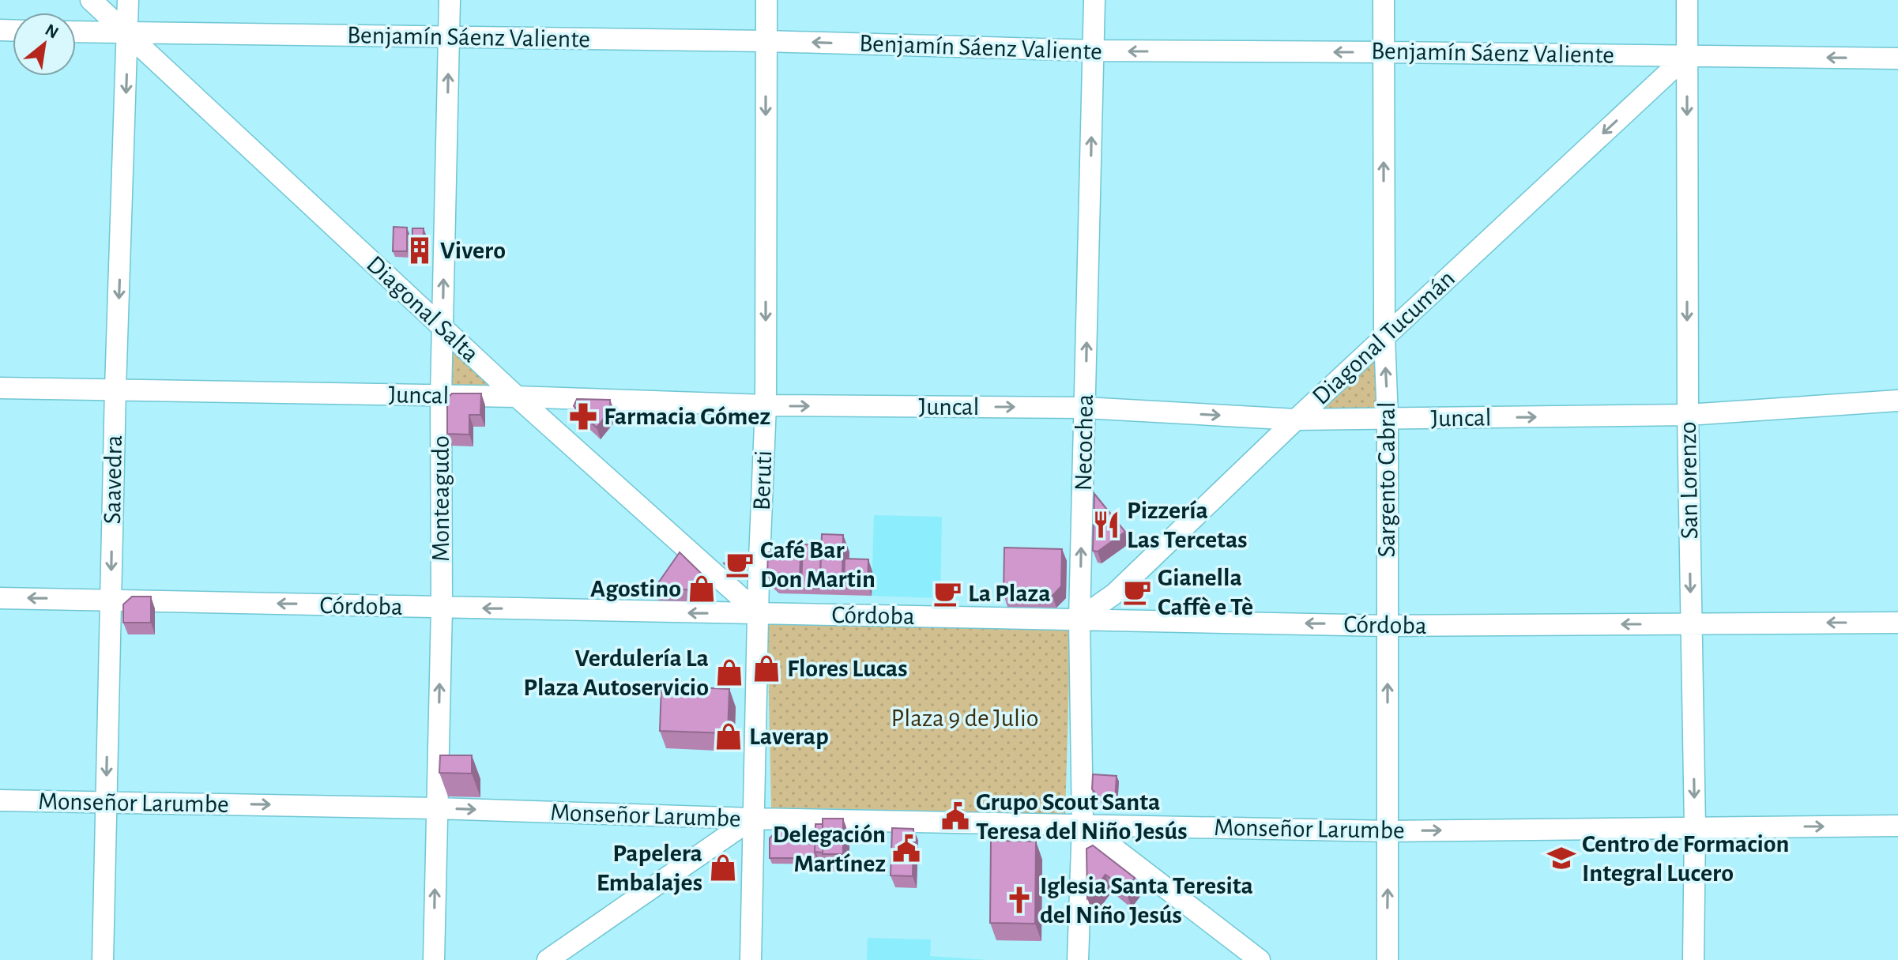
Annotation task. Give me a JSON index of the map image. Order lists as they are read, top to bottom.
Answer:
{
  "streets": {
    "street": [
      "Benjamín Sáenz Valiente",
      "Diagonal Salta",
      "Diagonal Tucumán",
      "Juncal",
      "Necochea",
      "Saavedra",
      "Sargento Cabral",
      "Beruti",
      "San Lorenzo",
      "Monteagudo",
      "Córdoba",
      "Monseñor Larumbe"
    ]
  },
  "crossings": [
    ["Benjamín Sáenz Valiente", "Diagonal Salta"],
    ["Benjamín Sáenz Valiente", "Diagonal Tucumán"],
    ["Benjamín Sáenz Valiente", "Necochea"],
    ["Benjamín Sáenz Valiente", "Saavedra"],
    ["Benjamín Sáenz Valiente", "Sargento Cabral"],
    ["Benjamín Sáenz Valiente", "Beruti"],
    ["Benjamín Sáenz Valiente", "San Lorenzo"],
    ["Benjamín Sáenz Valiente", "Monteagudo"],
    ["Diagonal Salta", "Juncal"],
    ["Diagonal Salta", "Saavedra"],
    ["Diagonal Salta", "Beruti"],
    ["Diagonal Salta", "Monteagudo"],
    ["Diagonal Salta", "Córdoba"],
    ["Diagonal Tucumán", "Juncal"],
    ["Diagonal Tucumán", "Necochea"],
    ["Diagonal Tucumán", "Sargento Cabral"],
    ["Diagonal Tucumán", "San Lorenzo"],
    ["Diagonal Tucumán", "Córdoba"],
    ["Juncal", "Necochea"],
    ["Juncal", "Saavedra"],
    ["Juncal", "Sargento Cabral"],
    ["Juncal", "Beruti"],
    ["Juncal", "San Lorenzo"],
    ["Juncal", "Monteagudo"],
    ["Necochea", "Córdoba"],
    ["Necochea", "Monseñor Larumbe"],
    ["Saavedra", "Córdoba"],
    ["Saavedra", "Monseñor Larumbe"],
    ["Sargento Cabral", "Córdoba"],
    ["Sargento Cabral", "Monseñor Larumbe"],
    ["Beruti", "Córdoba"],
    ["Beruti", "Monseñor Larumbe"],
    ["San Lorenzo", "Córdoba"],
    ["San Lorenzo", "Monseñor Larumbe"],
    ["Monteagudo", "Córdoba"],
    ["Monteagudo", "Monseñor Larumbe"]
  ],
  "one_way": [
    "Benjamín Sáenz Valiente",
    "Diagonal Tucumán",
    "Juncal",
    "Necochea",
    "Saavedra",
    "Sargento Cabral",
    "Beruti",
    "San Lorenzo",
    "Monteagudo",
    "Córdoba",
    "Monseñor Larumbe"
  ],
  "parks": ["Plaza 9 de Julio"],
  "places": {
    "building": ["Vivero"],
    "pharmacy": ["Farmacia Gómez"],
    "restaurant": ["Pizzería Las Tercetas"],
    "cafe": ["Café Bar Don Martin", "Gianella Caffè e Tè", "La Plaza"],
    "shop": [
      "Agostino",
      "Flores Lucas",
      "Verdulería La Plaza Autoservicio",
      "Laverap",
      "Papelera Embalajes"
    ],
    "public building": ["Grupo Scout Santa Teresa del Niño Jesús", "Delegación Martínez"],
    "school or university": ["Centro de Formacion Integral Lucero"],
    "church": ["Iglesia Santa Teresita del Niño Jesús"]
  },
  "north": "top right"
}
